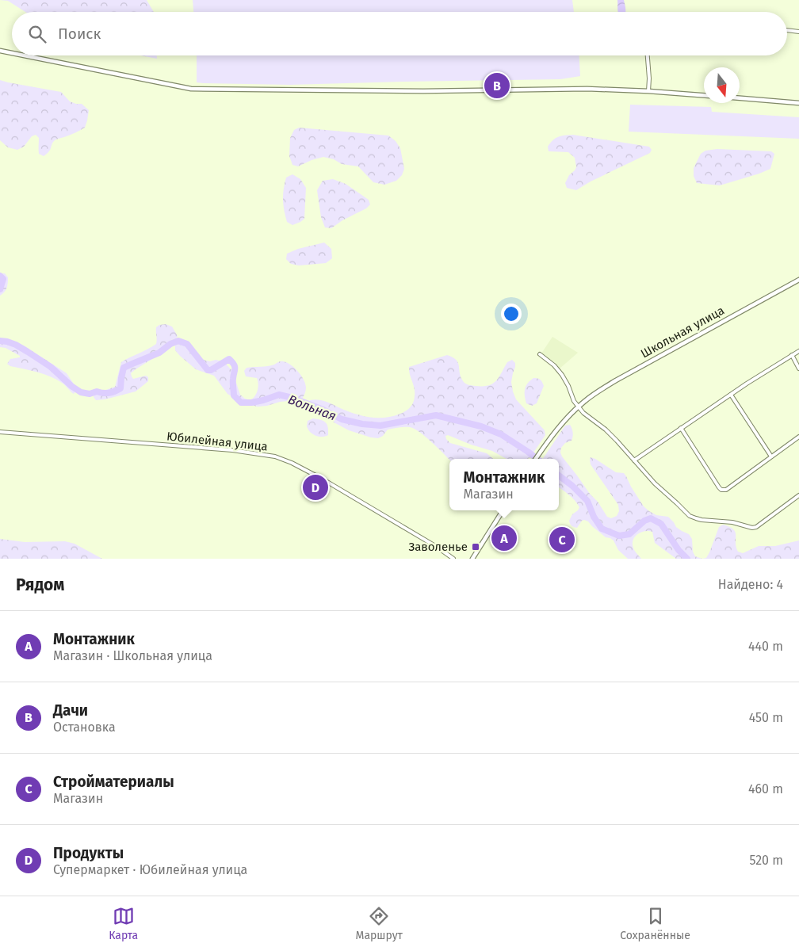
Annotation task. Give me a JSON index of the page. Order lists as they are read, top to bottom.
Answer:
{
  "streets": {
    "street": ["Школьная улица", "Юбилейная улица"]
  },
  "water": ["Вольная"],
  "places": {
    "transit": ["Заволенье"]
  },
  "north": "bottom",
  "page": {
    "search": "Поиск",
    "pins": [
      "B",
      "D",
      "A",
      "C"
    ],
    "popup": ["Монтажник", "Магазин"],
    "heading": ["Рядом", "Найдено: 4"],
    "list": [
      {
        "mark": "A",
        "name": "Монтажник",
        "note": "Магазин · Школьная улица",
        "value": "440 m"
      },
      {
        "mark": "B",
        "name": "Дачи",
        "note": "Остановка",
        "value": "450 m"
      },
      {
        "mark": "C",
        "name": "Стройматериалы",
        "note": "Магазин",
        "value": "460 m"
      },
      {
        "mark": "D",
        "name": "Продукты",
        "note": "Супермаркет · Юбилейная улица",
        "value": "520 m"
      }
    ],
    "nav": ["Карта", "Маршрут", "Сохранённые"]
  }
}
